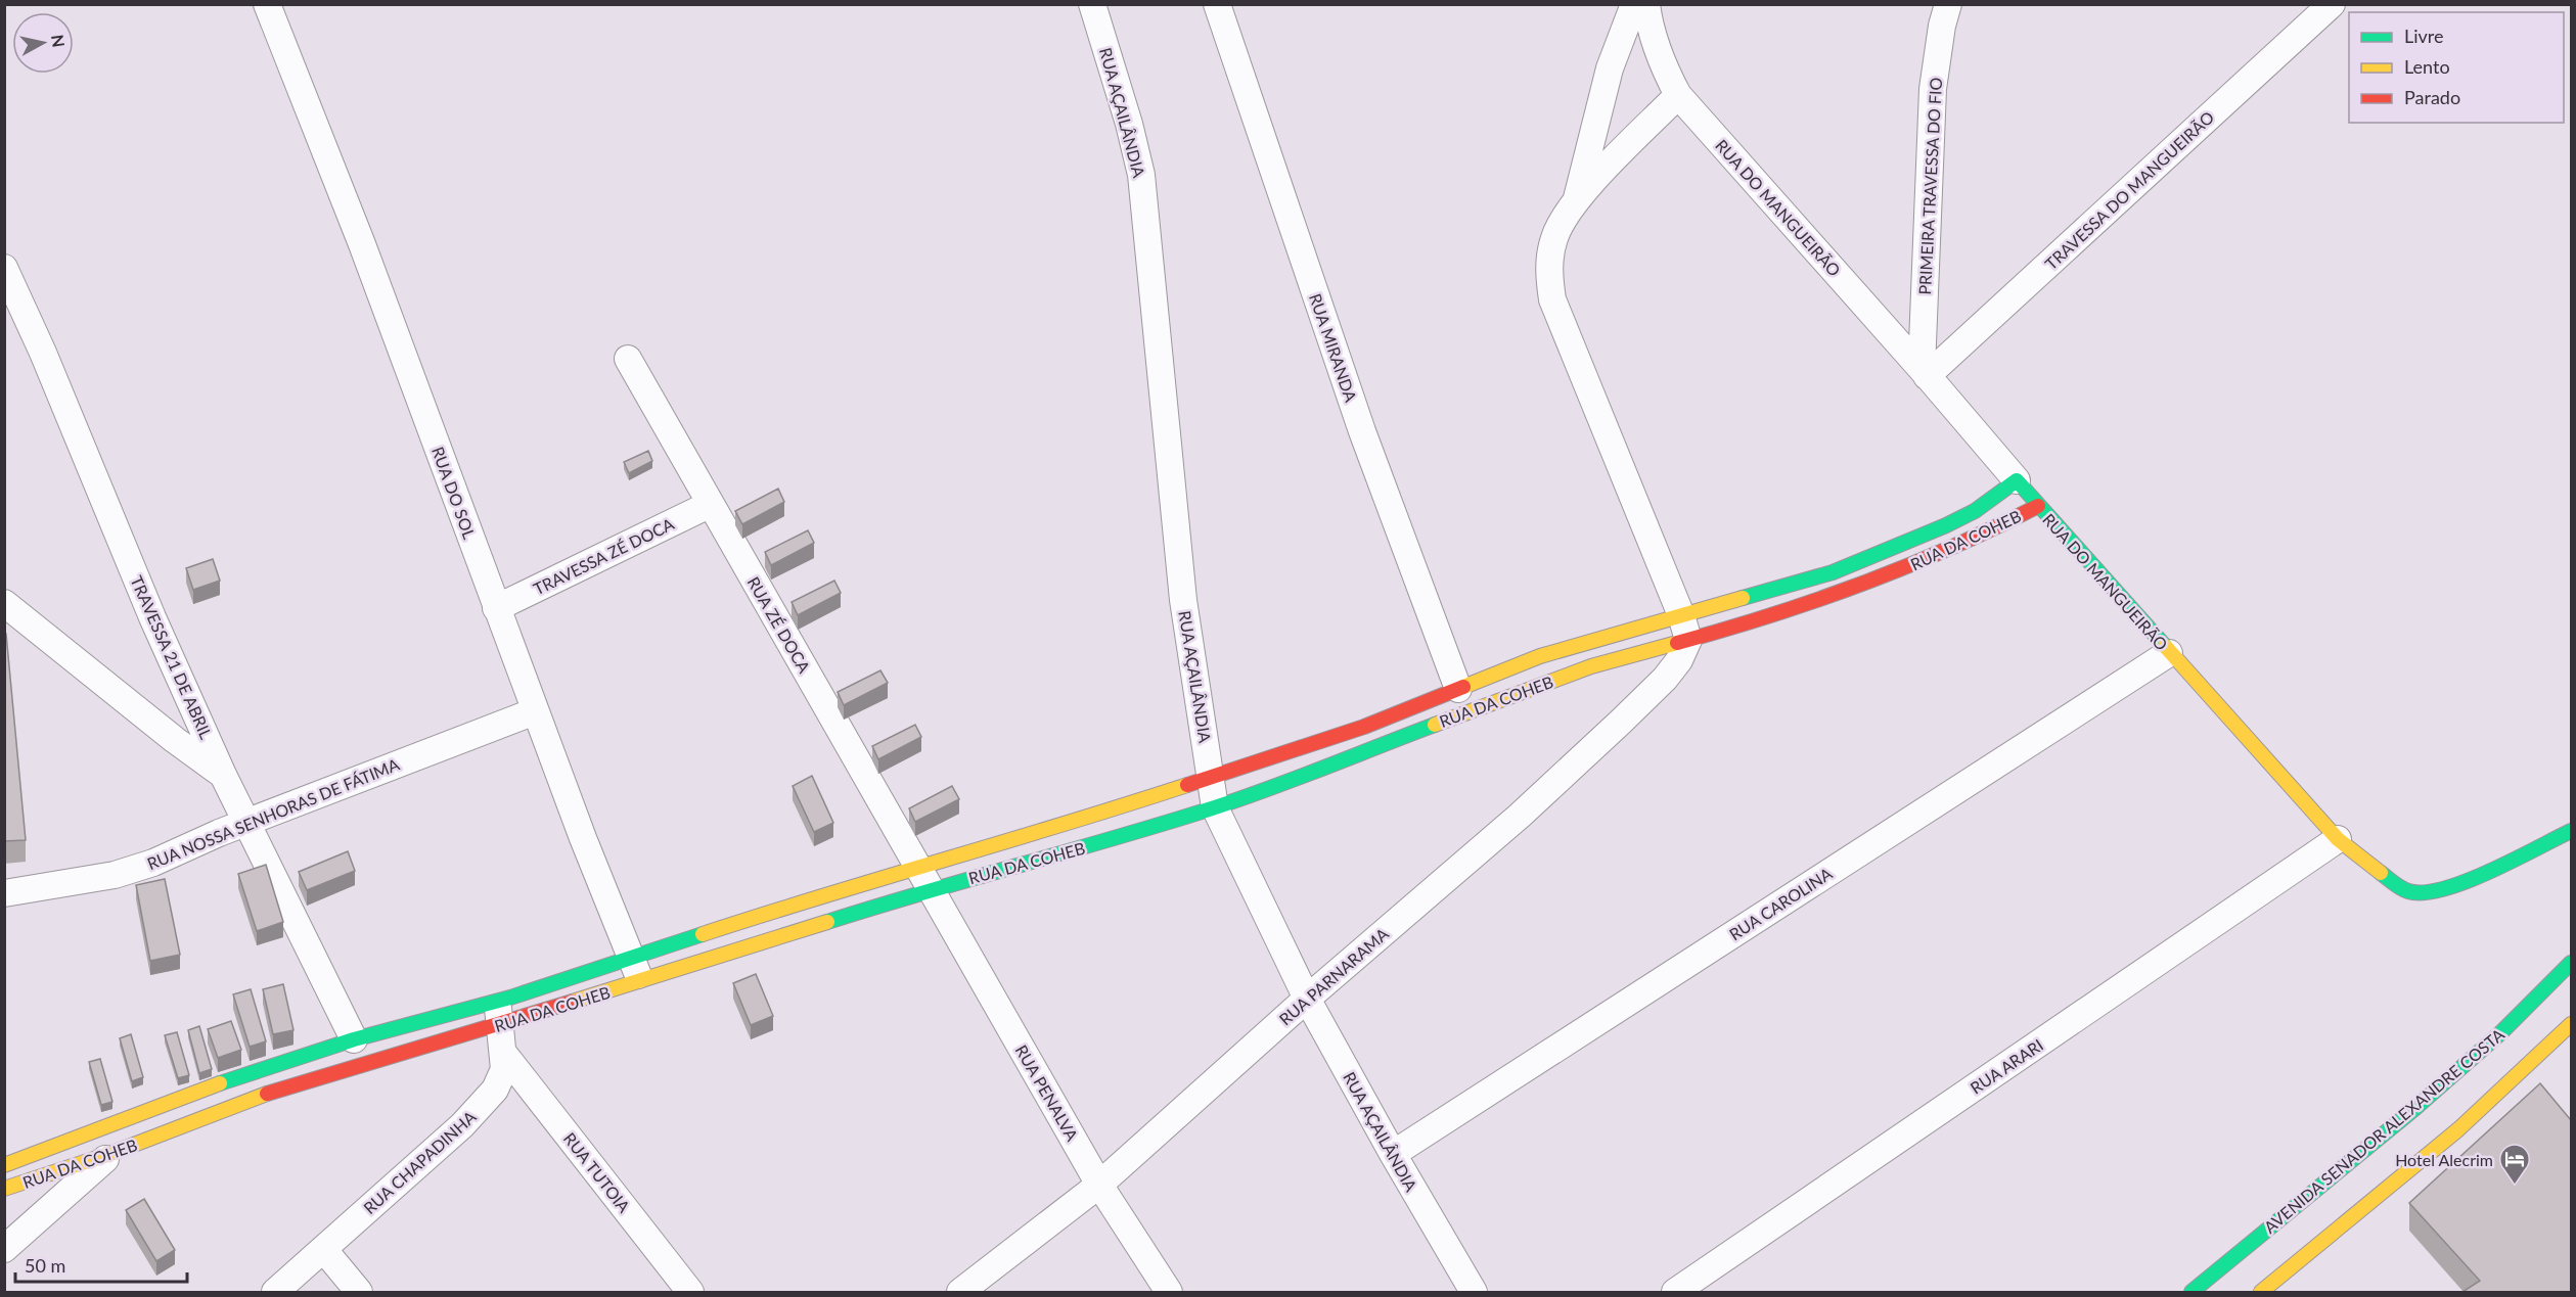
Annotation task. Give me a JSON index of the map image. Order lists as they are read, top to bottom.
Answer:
{
  "streets": {
    "street": [
      "RUA AÇAILÂNDIA",
      "PRIMEIRA TRAVESSA DO FIO",
      "TRAVESSA DO MANGUEIRÃO",
      "RUA DO MANGUEIRÃO",
      "RUA MIRANDA",
      "RUA DO SOL",
      "RUA DA COHEB",
      "TRAVESSA ZÉ DOCA",
      "RUA ZÉ DOCA",
      "TRAVESSA 21 DE ABRIL",
      "RUA NOSSA SENHORAS DE FÁTIMA",
      "RUA CAROLINA",
      "RUA PARNARAMA",
      "RUA ARARI",
      "RUA PENALVA",
      "AVENIDA SENADOR ALEXANDRE COSTA",
      "RUA CHAPADINHA",
      "RUA TUTOIA"
    ]
  },
  "crossings": [
    ["RUA AÇAILÂNDIA", "RUA DA COHEB"],
    ["RUA AÇAILÂNDIA", "RUA CAROLINA"],
    ["RUA AÇAILÂNDIA", "RUA PARNARAMA"],
    ["PRIMEIRA TRAVESSA DO FIO", "TRAVESSA DO MANGUEIRÃO"],
    ["PRIMEIRA TRAVESSA DO FIO", "RUA DO MANGUEIRÃO"],
    ["TRAVESSA DO MANGUEIRÃO", "RUA DO MANGUEIRÃO"],
    ["RUA DO MANGUEIRÃO", "RUA DA COHEB"],
    ["RUA DO MANGUEIRÃO", "RUA CAROLINA"],
    ["RUA DO MANGUEIRÃO", "RUA ARARI"],
    ["RUA MIRANDA", "RUA DA COHEB"],
    ["RUA DO SOL", "RUA DA COHEB"],
    ["RUA DO SOL", "TRAVESSA ZÉ DOCA"],
    ["RUA DO SOL", "RUA NOSSA SENHORAS DE FÁTIMA"],
    ["RUA DA COHEB", "RUA ZÉ DOCA"],
    ["RUA DA COHEB", "TRAVESSA 21 DE ABRIL"],
    ["RUA DA COHEB", "RUA PARNARAMA"],
    ["RUA DA COHEB", "RUA PENALVA"],
    ["RUA DA COHEB", "RUA CHAPADINHA"],
    ["TRAVESSA ZÉ DOCA", "RUA ZÉ DOCA"],
    ["RUA ZÉ DOCA", "RUA PENALVA"],
    ["TRAVESSA 21 DE ABRIL", "RUA NOSSA SENHORAS DE FÁTIMA"],
    ["RUA PARNARAMA", "RUA PENALVA"],
    ["RUA CHAPADINHA", "RUA TUTOIA"]
  ],
  "places": {
    "hotel": ["Hotel Alecrim"]
  },
  "legend": ["Livre", "Lento", "Parado"],
  "scale_bar": "50 m",
  "north": "right"
}
